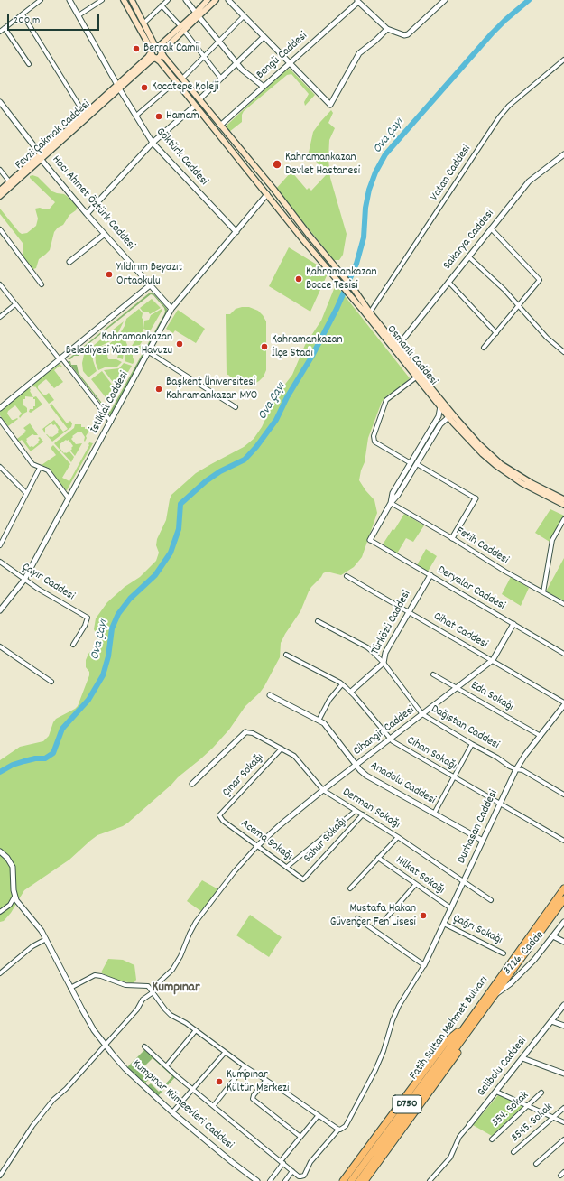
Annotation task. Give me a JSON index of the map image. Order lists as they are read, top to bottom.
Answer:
{
  "streets": {
    "highway": ["Fatih Sultan Mehmet Bulvarı", "D750"],
    "main road": ["Fevzi Çakmak Caddesi", "Osmanlı Caddesi"],
    "street": [
      "Bengü Caddesi",
      "Göktürk Caddesi",
      "Vatan Caddesi",
      "Hacı Ahmet Öztürk Caddesi",
      "Sakarya Caddesi",
      "İstiklal Caddesi",
      "Fetih Caddesi",
      "Çayır Caddesi",
      "Deryalar Caddesi",
      "Türközü Caddesi",
      "Cihat Caddesi",
      "Eda Sokağı",
      "Dağıstan Caddesi",
      "Cihangir Caddesi",
      "Cihan Sokağı",
      "Çınar Sokağı",
      "Anadolu Caddesi",
      "Derman Sokağı",
      "Durhasan Caddesi",
      "Acema Sokağı",
      "Sahur Sokağı",
      "Hilkat Sokağı",
      "Çağrı Sokağı",
      "3226. Cadde",
      "Gelibolu Caddesi",
      "Kumpınar Kümeevleri Caddesi",
      "354. Sokak",
      "3545. Sokak"
    ]
  },
  "crossings": [
    ["Bengü Caddesi", "Osmanlı Caddesi"],
    ["Fevzi Çakmak Caddesi", "Göktürk Caddesi"],
    ["Fevzi Çakmak Caddesi", "Hacı Ahmet Öztürk Caddesi"],
    ["Fevzi Çakmak Caddesi", "Osmanlı Caddesi"],
    ["Göktürk Caddesi", "İstiklal Caddesi"],
    ["Vatan Caddesi", "Osmanlı Caddesi"],
    ["Hacı Ahmet Öztürk Caddesi", "İstiklal Caddesi"],
    ["Sakarya Caddesi", "Osmanlı Caddesi"],
    ["Osmanlı Caddesi", "İstiklal Caddesi"],
    ["İstiklal Caddesi", "Çayır Caddesi"],
    ["Deryalar Caddesi", "Türközü Caddesi"],
    ["Deryalar Caddesi", "Cihangir Caddesi"],
    ["Türközü Caddesi", "Cihat Caddesi"],
    ["Türközü Caddesi", "Dağıstan Caddesi"],
    ["Türközü Caddesi", "Cihan Sokağı"],
    ["Cihat Caddesi", "Cihangir Caddesi"],
    ["Eda Sokağı", "Cihangir Caddesi"],
    ["Eda Sokağı", "Durhasan Caddesi"],
    ["Dağıstan Caddesi", "Cihangir Caddesi"],
    ["Dağıstan Caddesi", "Durhasan Caddesi"],
    ["Cihangir Caddesi", "Cihan Sokağı"],
    ["Cihangir Caddesi", "Anadolu Caddesi"],
    ["Cihangir Caddesi", "Derman Sokağı"],
    ["Cihangir Caddesi", "Acema Sokağı"],
    ["Cihan Sokağı", "Durhasan Caddesi"],
    ["Çınar Sokağı", "Derman Sokağı"],
    ["Çınar Sokağı", "Acema Sokağı"],
    ["Anadolu Caddesi", "Durhasan Caddesi"],
    ["Derman Sokağı", "Durhasan Caddesi"],
    ["Derman Sokağı", "Sahur Sokağı"],
    ["Durhasan Caddesi", "Hilkat Sokağı"],
    ["Durhasan Caddesi", "Çağrı Sokağı"],
    ["Acema Sokağı", "Sahur Sokağı"],
    ["3226. Cadde", "Fatih Sultan Mehmet Bulvarı"]
  ],
  "districts": ["Kumpınar"],
  "water": ["Ova Çayı"],
  "places": [
    "Berrak Camii",
    "Kocatepe Koleji",
    "Hamam",
    "Kahramankazan Devlet Hastanesi",
    "Yıldırım Beyazıt Ortaokulu",
    "Kahramankazan Bocce Tesisi",
    "Kahramankazan Belediyesi Yüzme Havuzu",
    "Kahramankazan İlçe Stadı",
    "Başkent Üniversitesi Kahramankazan MYO",
    "Mustafa Hakan Güvençer Fen Lisesi",
    "Kumpınar Kültür Merkezi"
  ],
  "scale_bar": "200 m"
}
